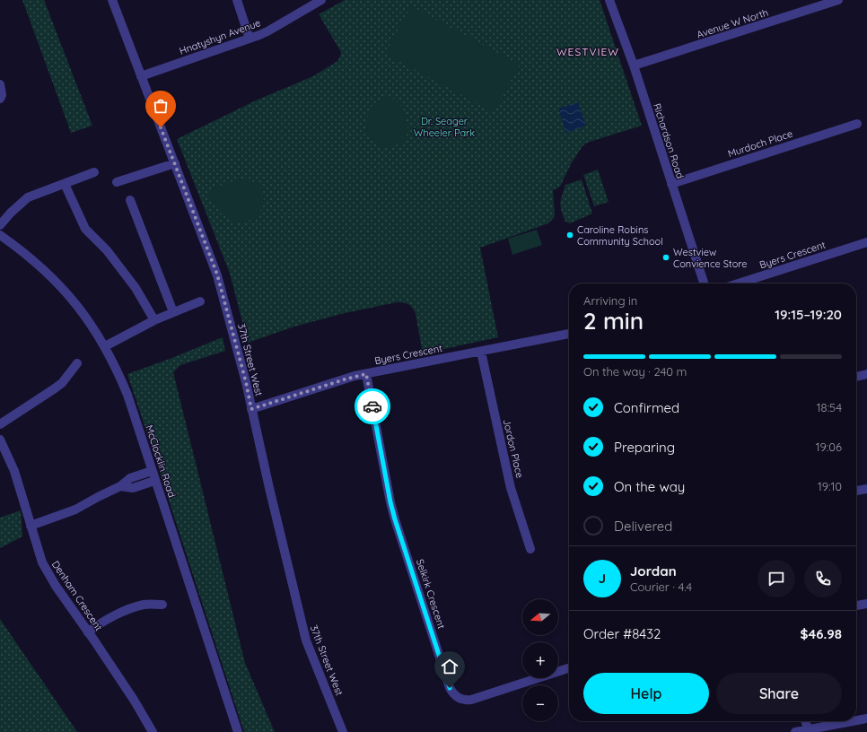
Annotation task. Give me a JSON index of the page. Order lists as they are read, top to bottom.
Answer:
{
  "streets": {
    "street": [
      "Avenue W North",
      "Hnatyshyn Avenue",
      "Richardson Road",
      "Murdoch Place",
      "Byers Crescent",
      "37th Street West",
      "Jordon Place",
      "McClocklin Road",
      "Selkirk Crescent",
      "Denham Crescent"
    ]
  },
  "crossings": [
    ["Avenue W North", "Richardson Road"],
    ["Hnatyshyn Avenue", "37th Street West"],
    ["Richardson Road", "Murdoch Place"],
    ["Byers Crescent", "37th Street West"],
    ["Byers Crescent", "Jordon Place"],
    ["Byers Crescent", "Selkirk Crescent"]
  ],
  "districts": ["WESTVIEW"],
  "parks": ["Dr. Seager Wheeler Park"],
  "places": ["Caroline Robins Community School", "Westview Convience Store"],
  "north": "left",
  "page": {
    "heading": ["2 min", "Arriving in", "19:15–19:20"],
    "panel": [
      "Jordan",
      "Courier · 4.4",
      "Order #8432",
      "$46.98"
    ],
    "bar": "On the way · 240 m",
    "list": [
      ["Confirmed", "18:54"],
      ["Preparing", "19:06"],
      ["On the way", "19:10"],
      "Delivered"
    ],
    "round": "J",
    "map_buttons": ["+", "−"],
    "buttons": ["Help", "Share"]
  }
}
